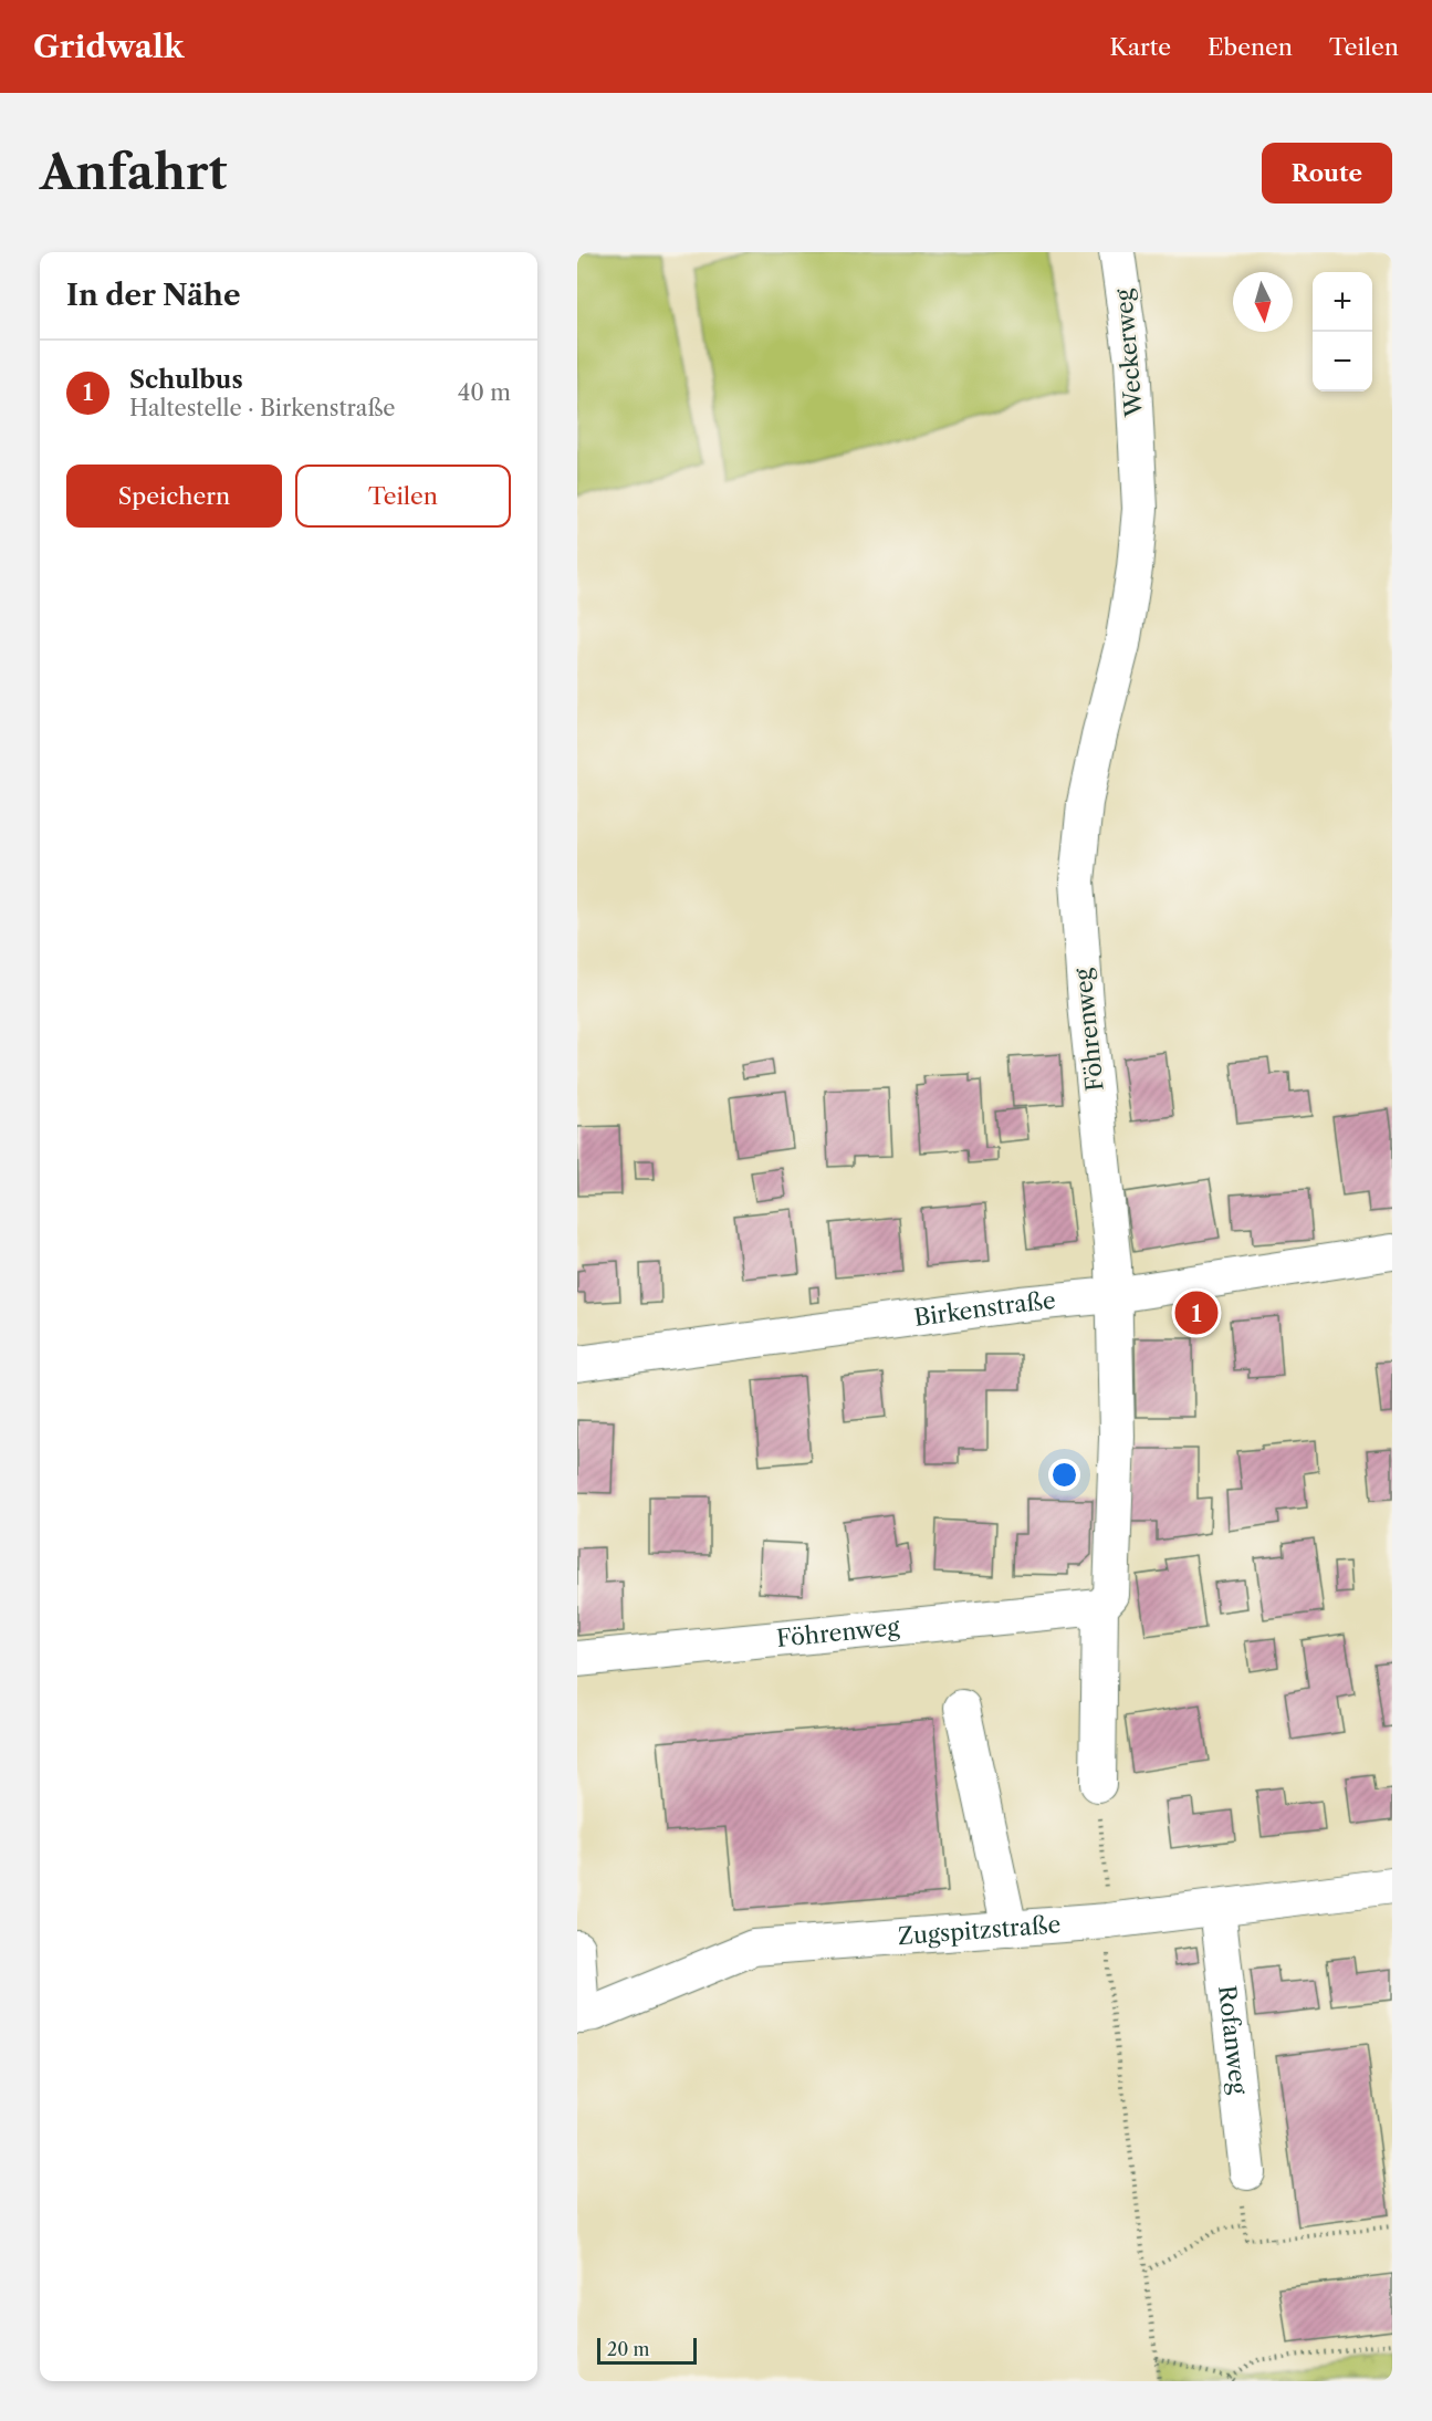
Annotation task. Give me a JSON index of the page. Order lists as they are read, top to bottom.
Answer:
{
  "streets": {
    "street": [
      "Weckerweg",
      "Föhrenweg",
      "Birkenstraße",
      "Zugspitzstraße",
      "Rofanweg"
    ]
  },
  "crossings": [
    ["Weckerweg", "Föhrenweg"],
    ["Föhrenweg", "Birkenstraße"],
    ["Zugspitzstraße", "Rofanweg"]
  ],
  "scale_bar": "20 m",
  "north": "bottom",
  "page": {
    "header": "Gridwalk",
    "nav": ["Karte", "Ebenen", "Teilen"],
    "buttons": [
      "Route",
      ["Speichern", "Teilen"]
    ],
    "title": "Anfahrt",
    "heading": "In der Nähe",
    "map_buttons": ["+", "−"],
    "list": [
      {
        "mark": "1",
        "name": "Schulbus",
        "note": "Haltestelle · Birkenstraße",
        "value": "40 m"
      }
    ],
    "pins": "1",
    "scale": "20 m"
  }
}
